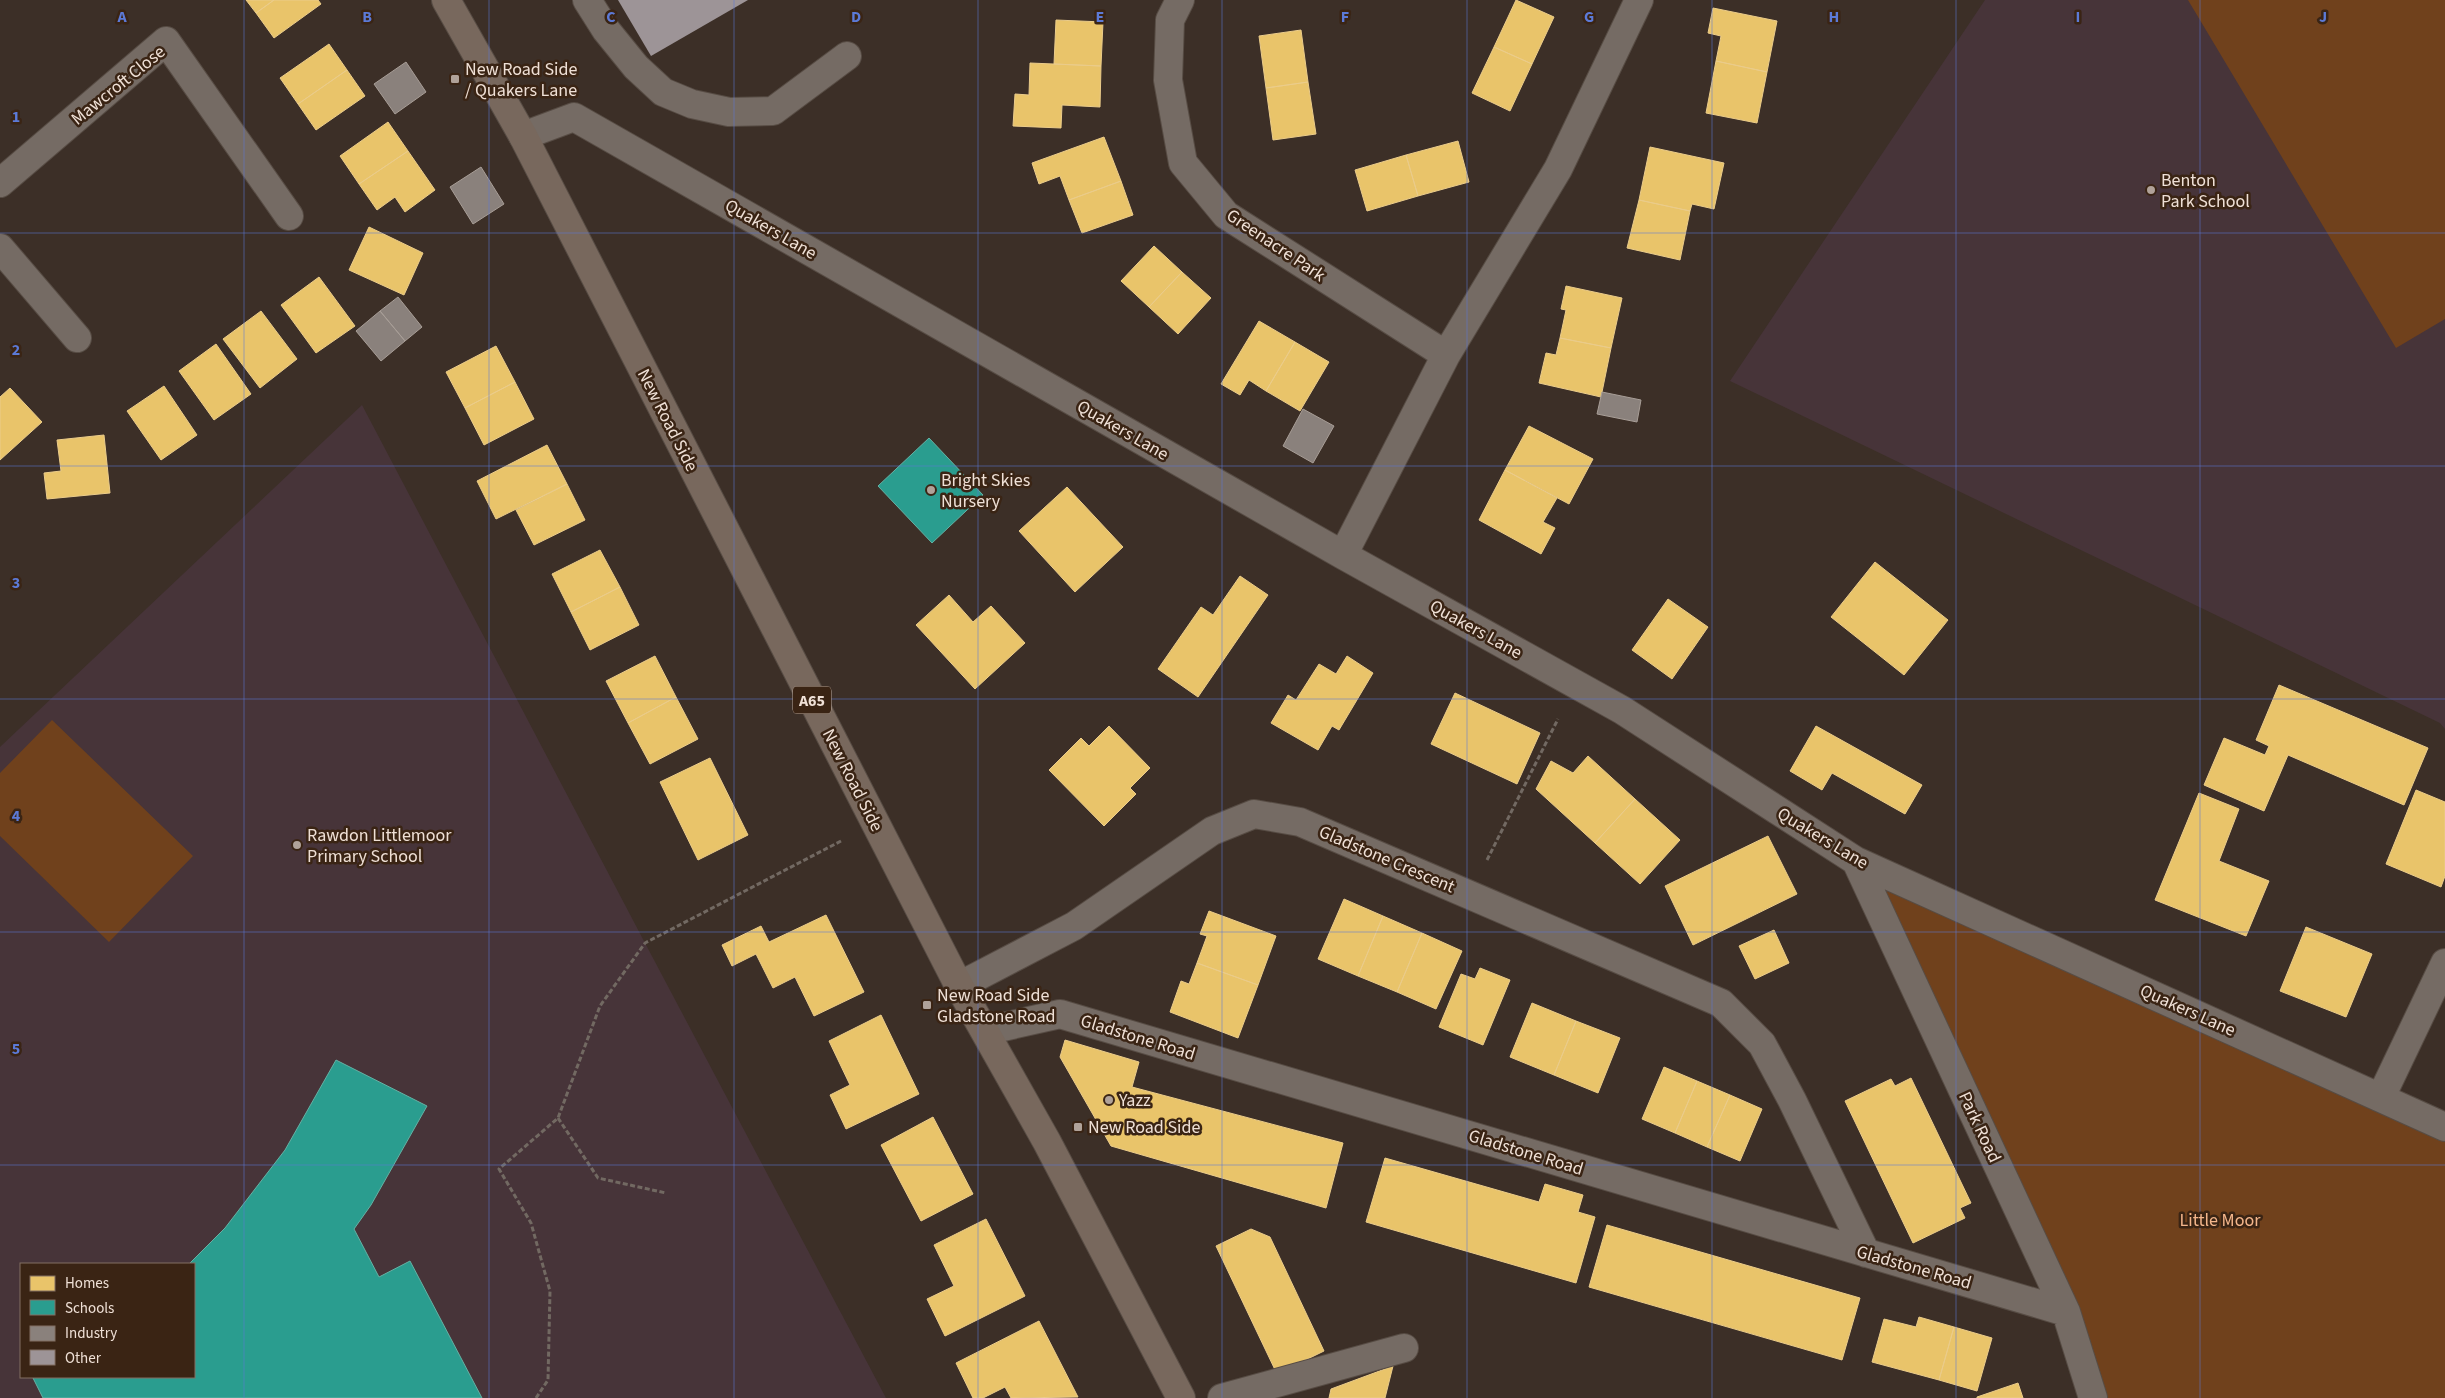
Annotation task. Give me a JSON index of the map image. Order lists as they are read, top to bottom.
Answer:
{
  "streets": {
    "main road": ["New Road Side", "A65"],
    "street": [
      "Mawcroft Close",
      "Quakers Lane",
      "Greenacre Park",
      "Gladstone Crescent",
      "Gladstone Road",
      "Park Road"
    ]
  },
  "crossings": [
    ["Quakers Lane", "New Road Side"],
    ["Quakers Lane", "Park Road"],
    ["New Road Side", "Gladstone Crescent"],
    ["New Road Side", "Gladstone Road"],
    ["Gladstone Crescent", "Gladstone Road"],
    ["Gladstone Road", "Park Road"]
  ],
  "parks": ["Little Moor"],
  "places": {
    "transit": ["New Road Side / Quakers Lane", "New Road Side Gladstone Road", "New Road Side"],
    "other": [
      "Benton Park School",
      "Bright Skies Nursery",
      "Rawdon Littlemoor Primary School",
      "Yazz"
    ]
  },
  "legend": [
    "Homes",
    "Schools",
    "Industry",
    "Other"
  ],
  "grid": {
    "columns": [
      "A",
      "B",
      "C",
      "D",
      "E",
      "F",
      "G",
      "H",
      "I",
      "J"
    ],
    "rows": [
      "1",
      "2",
      "3",
      "4",
      "5"
    ]
  }
}
